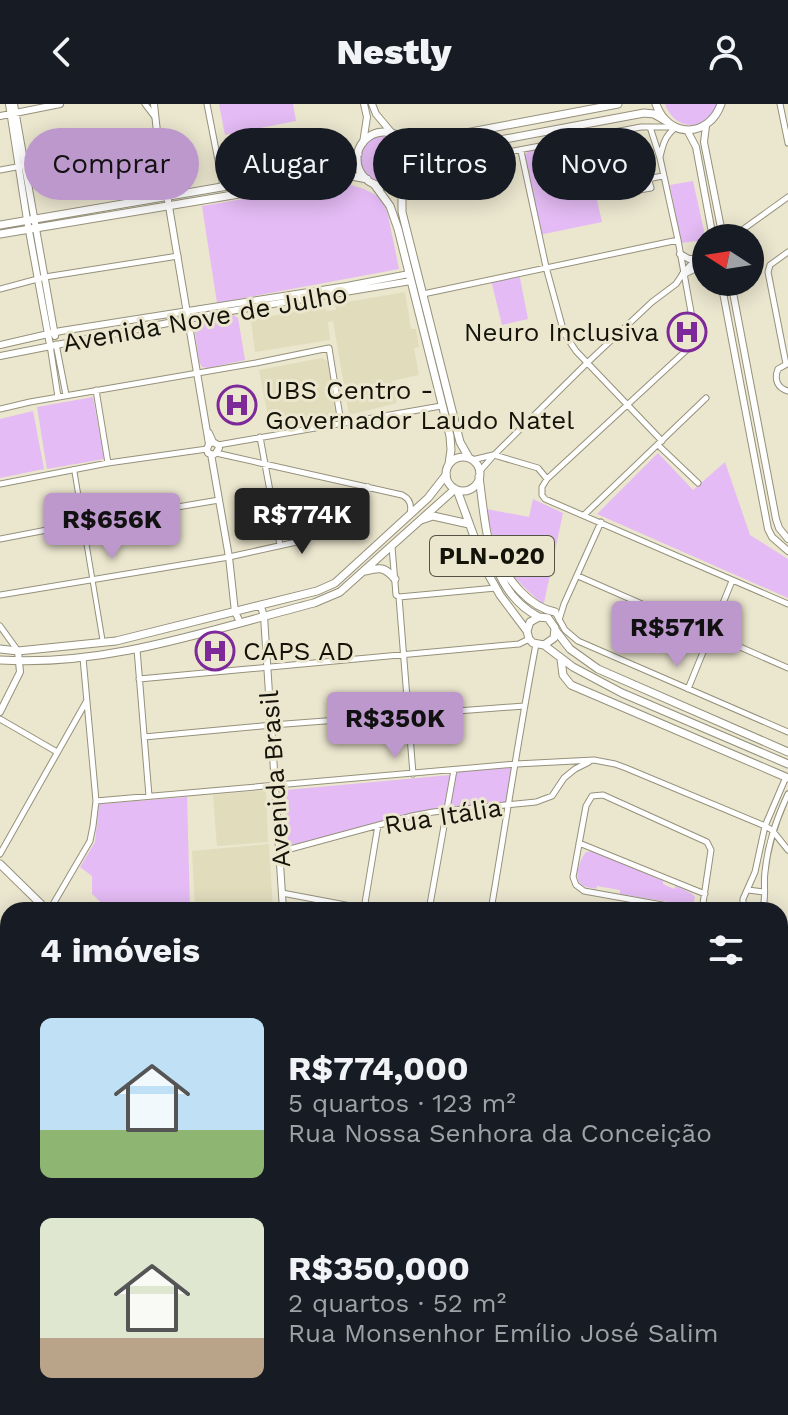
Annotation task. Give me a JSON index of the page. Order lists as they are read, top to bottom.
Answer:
{
  "streets": {
    "main road": ["PLN-020"],
    "street": ["Avenida Nove de Julho", "Avenida Brasil", "Rua Itália"]
  },
  "crossings": [
    ["Avenida Brasil", "Rua Itália"]
  ],
  "places": {
    "hospital": ["Neuro Inclusiva", "UBS Centro - Governador Laudo Natel", "CAPS AD"]
  },
  "north": "left",
  "page": {
    "header": "Nestly",
    "chip": [
      "Comprar",
      "Alugar",
      "Filtros",
      "Novo"
    ],
    "price": [
      "R$774K",
      "R$656K",
      "R$571K",
      "R$350K"
    ],
    "heading": "4 imóveis",
    "list": [
      {
        "name": "R$774,000",
        "note": "5 quartos · 123 m² · Rua Nossa Senhora da Conceição"
      },
      {
        "name": "R$350,000",
        "note": "2 quartos · 52 m² · Rua Monsenhor Emílio José Salim"
      }
    ]
  }
}
